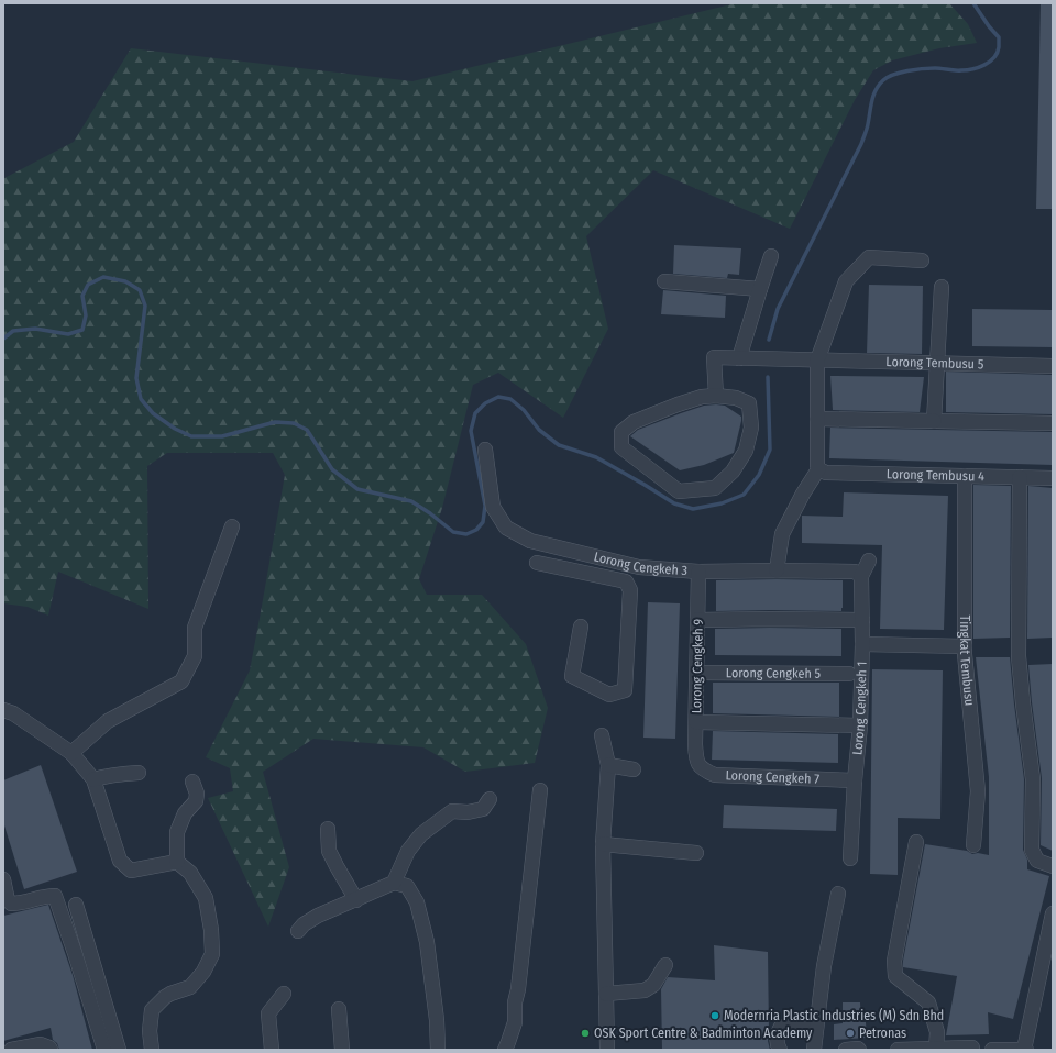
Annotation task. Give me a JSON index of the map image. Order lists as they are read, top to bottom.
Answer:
{
  "streets": {
    "street": [
      "Lorong Tembusu 5",
      "Lorong Tembusu 4",
      "Lorong Cengkeh 3",
      "Tingkat Tembusu",
      "Lorong Cengkeh 9",
      "Lorong Cengkeh 5",
      "Lorong Cengkeh 1",
      "Lorong Cengkeh 7"
    ]
  },
  "crossings": [
    ["Lorong Tembusu 4", "Tingkat Tembusu"],
    ["Lorong Cengkeh 3", "Lorong Cengkeh 9"],
    ["Lorong Cengkeh 3", "Lorong Cengkeh 1"],
    ["Lorong Cengkeh 9", "Lorong Cengkeh 5"],
    ["Lorong Cengkeh 9", "Lorong Cengkeh 7"],
    ["Lorong Cengkeh 1", "Lorong Cengkeh 7"]
  ],
  "places": ["Modernria Plastic Industries (M) Sdn Bhd", "OSK Sport Centre & Badminton Academy", "Petronas"]
}
